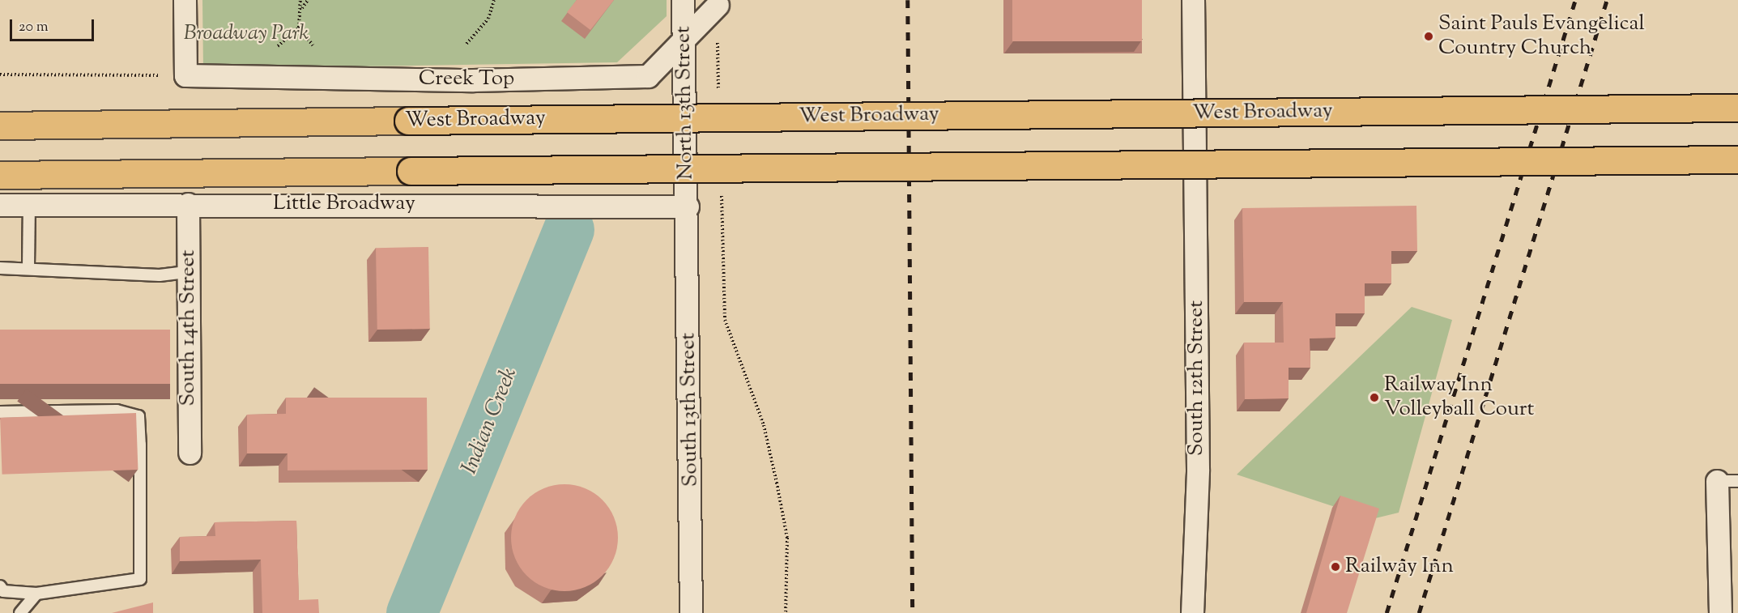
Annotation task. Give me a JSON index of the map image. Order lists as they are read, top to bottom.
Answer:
{
  "streets": {
    "main road": ["West Broadway"],
    "street": [
      "Creek Top",
      "North 13th Street",
      "Little Broadway",
      "South 14th Street",
      "South 12th Street",
      "South 13th Street"
    ]
  },
  "crossings": [
    ["Creek Top", "North 13th Street"],
    ["North 13th Street", "Little Broadway"],
    ["North 13th Street", "South 13th Street"],
    ["Little Broadway", "South 14th Street"],
    ["Little Broadway", "South 13th Street"]
  ],
  "water": ["Indian Creek"],
  "parks": ["Broadway Park"],
  "places": ["Saint Pauls Evangelical Country Church", "Railway Inn Volleyball Court", "Railway Inn"],
  "scale_bar": "20 m"
}
